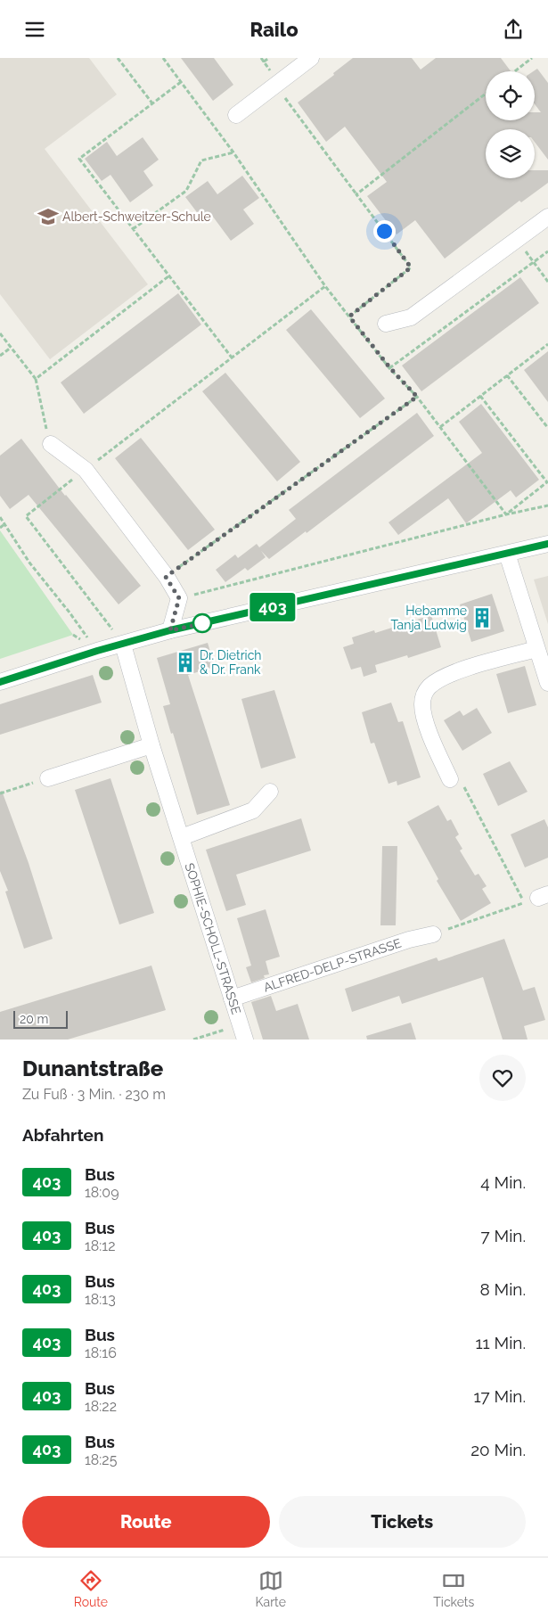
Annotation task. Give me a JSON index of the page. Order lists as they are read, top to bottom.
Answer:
{
  "streets": {
    "street": ["SOPHIE-SCHOLL-STRASSE", "ALFRED-DELP-STRASSE"]
  },
  "crossings": [
    ["SOPHIE-SCHOLL-STRASSE", "ALFRED-DELP-STRASSE"]
  ],
  "places": {
    "school or university": ["Albert-Schweitzer-Schule"],
    "building": ["Hebamme Tanja Ludwig", "Dr. Dietrich & Dr. Frank"]
  },
  "lines": ["bus line 403"],
  "scale_bar": "20 m",
  "page": {
    "header": "Railo",
    "on_map": "403",
    "scale": "20 m",
    "heading": [
      ["Dunantstraße", "Zu Fuß · 3 Min. · 230 m"],
      "Abfahrten"
    ],
    "list": [
      {
        "mark": "403",
        "name": "Bus",
        "note": "18:09",
        "value": "4 Min."
      },
      {
        "mark": "403",
        "name": "Bus",
        "note": "18:12",
        "value": "7 Min."
      },
      {
        "mark": "403",
        "name": "Bus",
        "note": "18:13",
        "value": "8 Min."
      },
      {
        "mark": "403",
        "name": "Bus",
        "note": "18:16",
        "value": "11 Min."
      },
      {
        "mark": "403",
        "name": "Bus",
        "note": "18:22",
        "value": "17 Min."
      },
      {
        "mark": "403",
        "name": "Bus",
        "note": "18:25",
        "value": "20 Min."
      }
    ],
    "buttons": ["Route", "Tickets"],
    "tabs": ["Route", "Karte", "Tickets"]
  }
}
